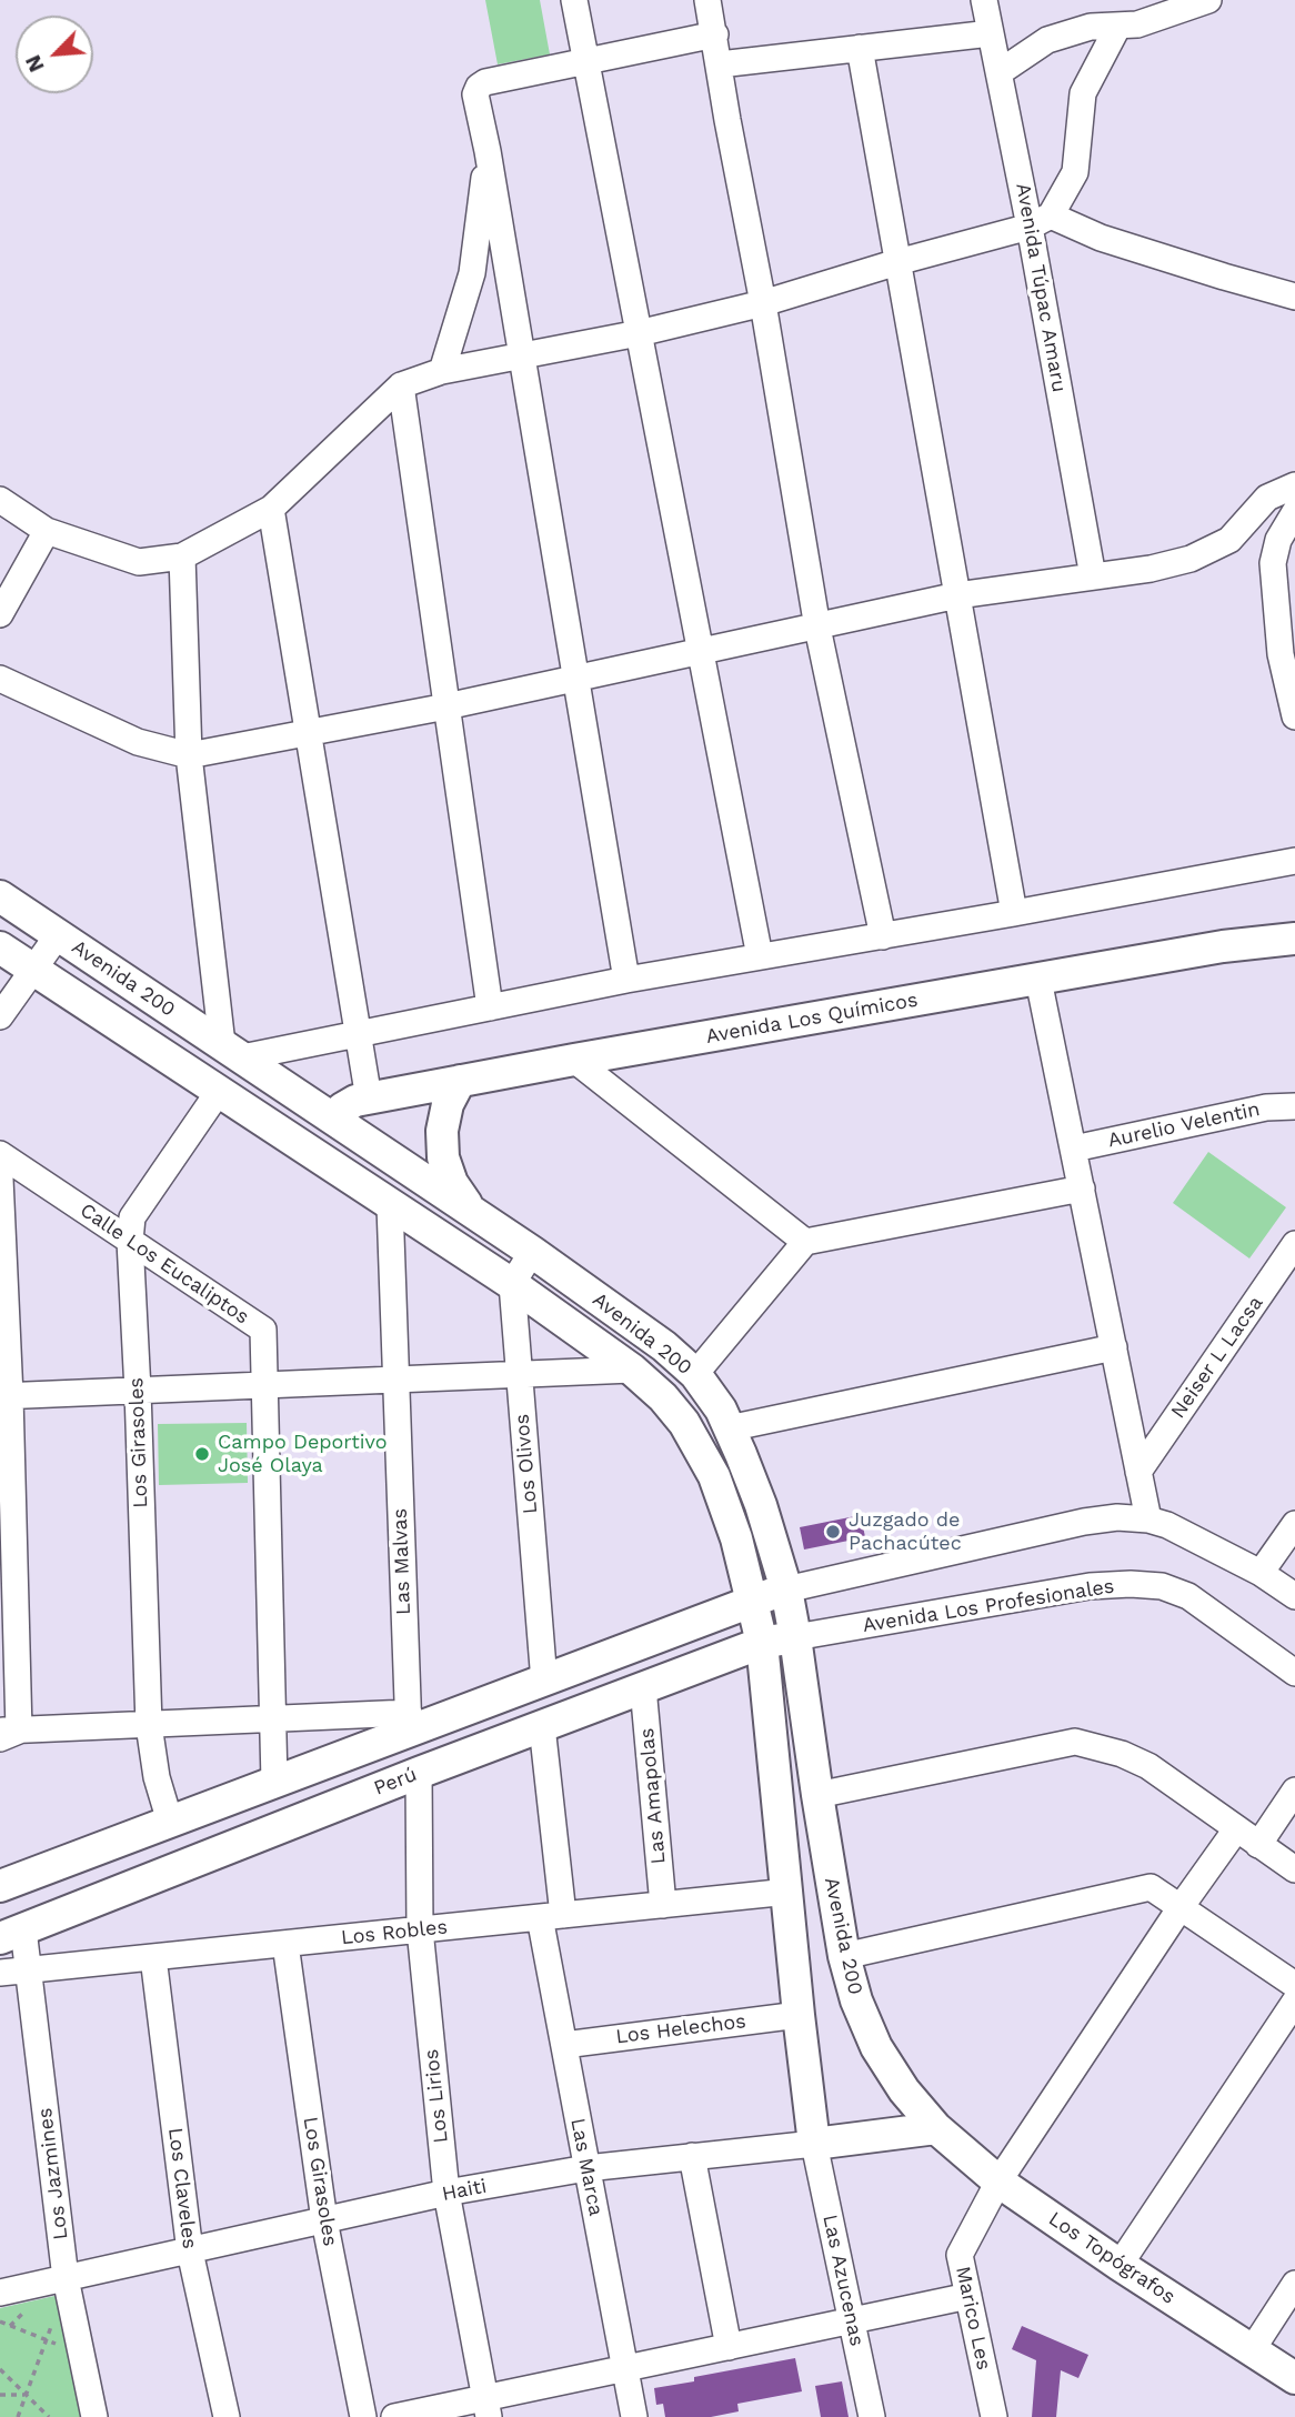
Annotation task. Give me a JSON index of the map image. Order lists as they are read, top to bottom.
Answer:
{
  "streets": {
    "main road": [
      "Avenida 200",
      "Avenida Los Químicos",
      "Perú",
      "Haiti",
      "Los Topógrafos"
    ],
    "street": [
      "Avenida Túpac Amaru",
      "Aurelio Velentin",
      "Calle Los Eucaliptos",
      "Neiser L Lacsa",
      "Los Girasoles",
      "Los Olivos",
      "Las Malvas",
      "Avenida Los Profesionales",
      "Las Amapolas",
      "Los Robles",
      "Los Helechos",
      "Los Lirios",
      "Las Marca",
      "Los Jazmines",
      "Los Claveles",
      "Las Azucenas",
      "Marico Les"
    ]
  },
  "crossings": [
    ["Avenida 200", "Avenida Los Químicos"],
    ["Avenida 200", "Los Girasoles"],
    ["Avenida 200", "Los Olivos"],
    ["Avenida 200", "Las Malvas"],
    ["Avenida 200", "Avenida Los Profesionales"],
    ["Avenida 200", "Perú"],
    ["Avenida 200", "Los Robles"],
    ["Avenida 200", "Los Helechos"],
    ["Avenida 200", "Haiti"],
    ["Avenida 200", "Los Topógrafos"],
    ["Avenida 200", "Las Azucenas"],
    ["Calle Los Eucaliptos", "Los Girasoles"],
    ["Los Girasoles", "Los Robles"],
    ["Los Girasoles", "Haiti"],
    ["Avenida Los Profesionales", "Perú"],
    ["Perú", "Las Amapolas"],
    ["Perú", "Los Lirios"],
    ["Perú", "Los Jazmines"],
    ["Las Amapolas", "Los Robles"],
    ["Los Robles", "Los Lirios"],
    ["Los Robles", "Las Marca"],
    ["Los Robles", "Los Jazmines"],
    ["Los Robles", "Los Claveles"],
    ["Los Helechos", "Las Marca"],
    ["Los Lirios", "Haiti"],
    ["Las Marca", "Haiti"],
    ["Los Jazmines", "Haiti"],
    ["Los Claveles", "Haiti"],
    ["Haiti", "Los Topógrafos"],
    ["Haiti", "Las Azucenas"],
    ["Los Topógrafos", "Marico Les"]
  ],
  "places": ["Campo Deportivo José Olaya", "Juzgado de Pachacútec"],
  "north": "bottom left"
}
